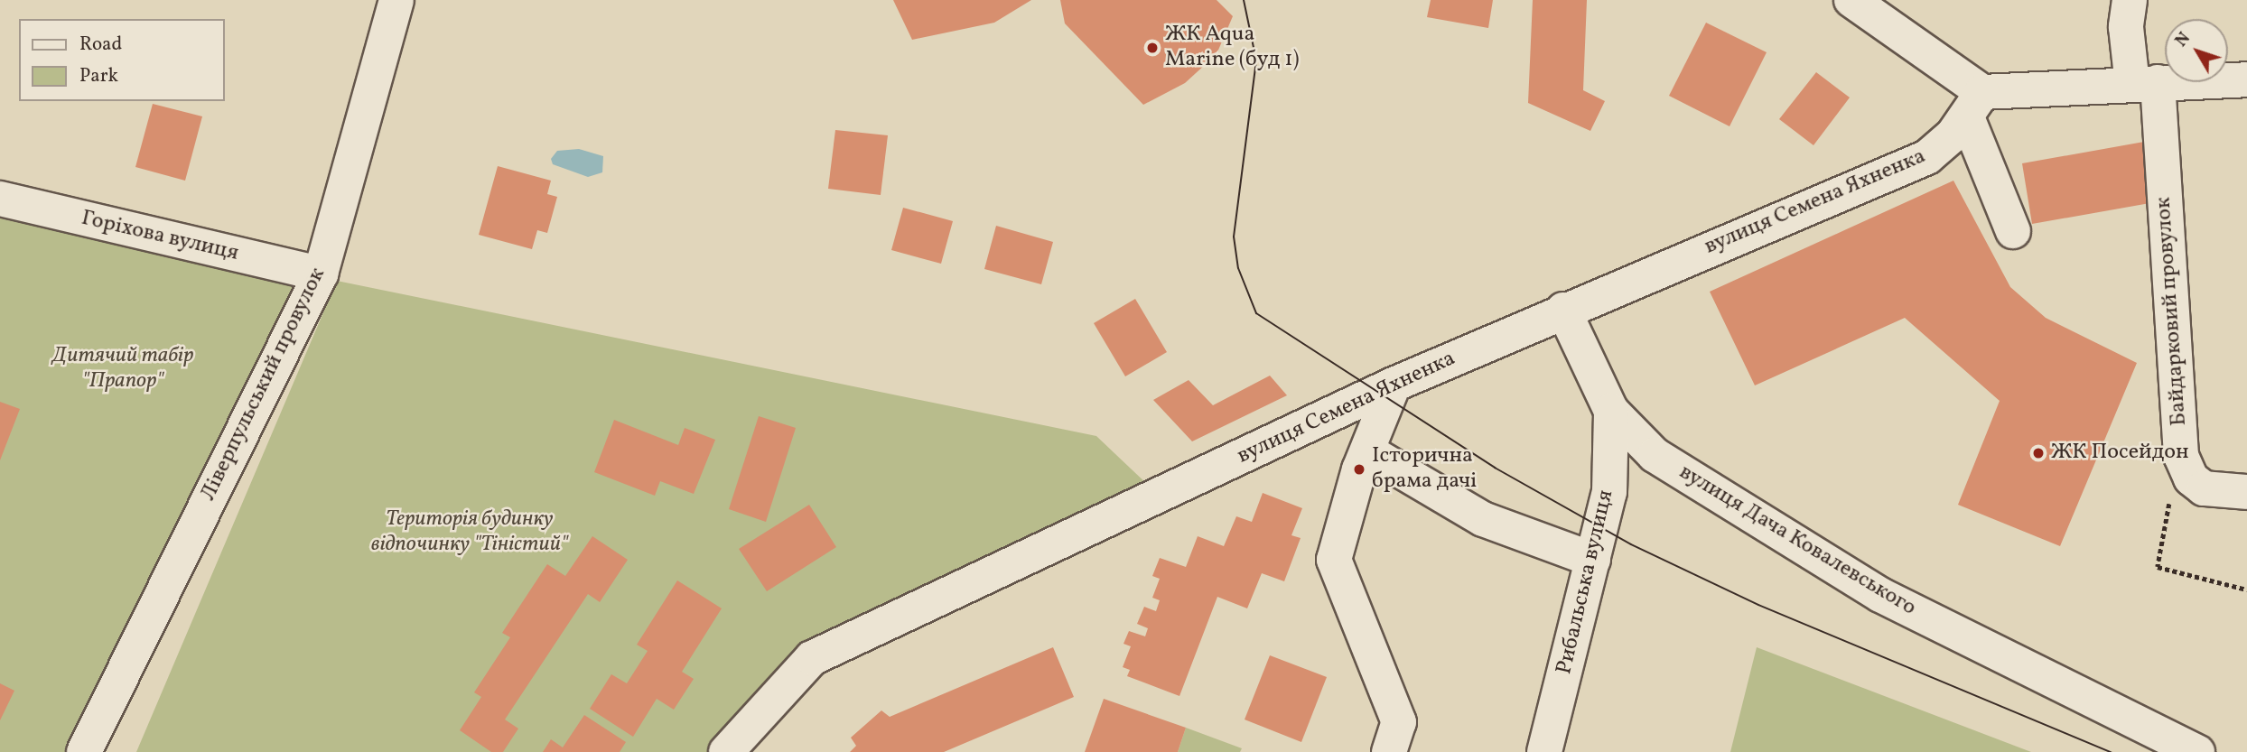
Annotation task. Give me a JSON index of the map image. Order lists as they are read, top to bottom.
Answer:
{
  "streets": {
    "street": [
      "вулиця Семена Яхненка",
      "Горіхова вулиця",
      "Байдарковий провулок",
      "Ліверпульський провулок",
      "вулиця Дача Ковалевського",
      "Рибальська вулиця"
    ]
  },
  "crossings": [
    ["вулиця Семена Яхненка", "вулиця Дача Ковалевського"],
    ["Горіхова вулиця", "Ліверпульський провулок"],
    ["вулиця Дача Ковалевського", "Рибальська вулиця"]
  ],
  "parks": ["Дитячий табір \"Прапор\"", "Територія будинку відпочинку \"Тіністий\""],
  "places": ["ЖК Aqua Marine (буд 1)", "ЖК Посейдон", "Історична брама дачі"],
  "legend": ["Road", "Park"],
  "north": "top left"
}
